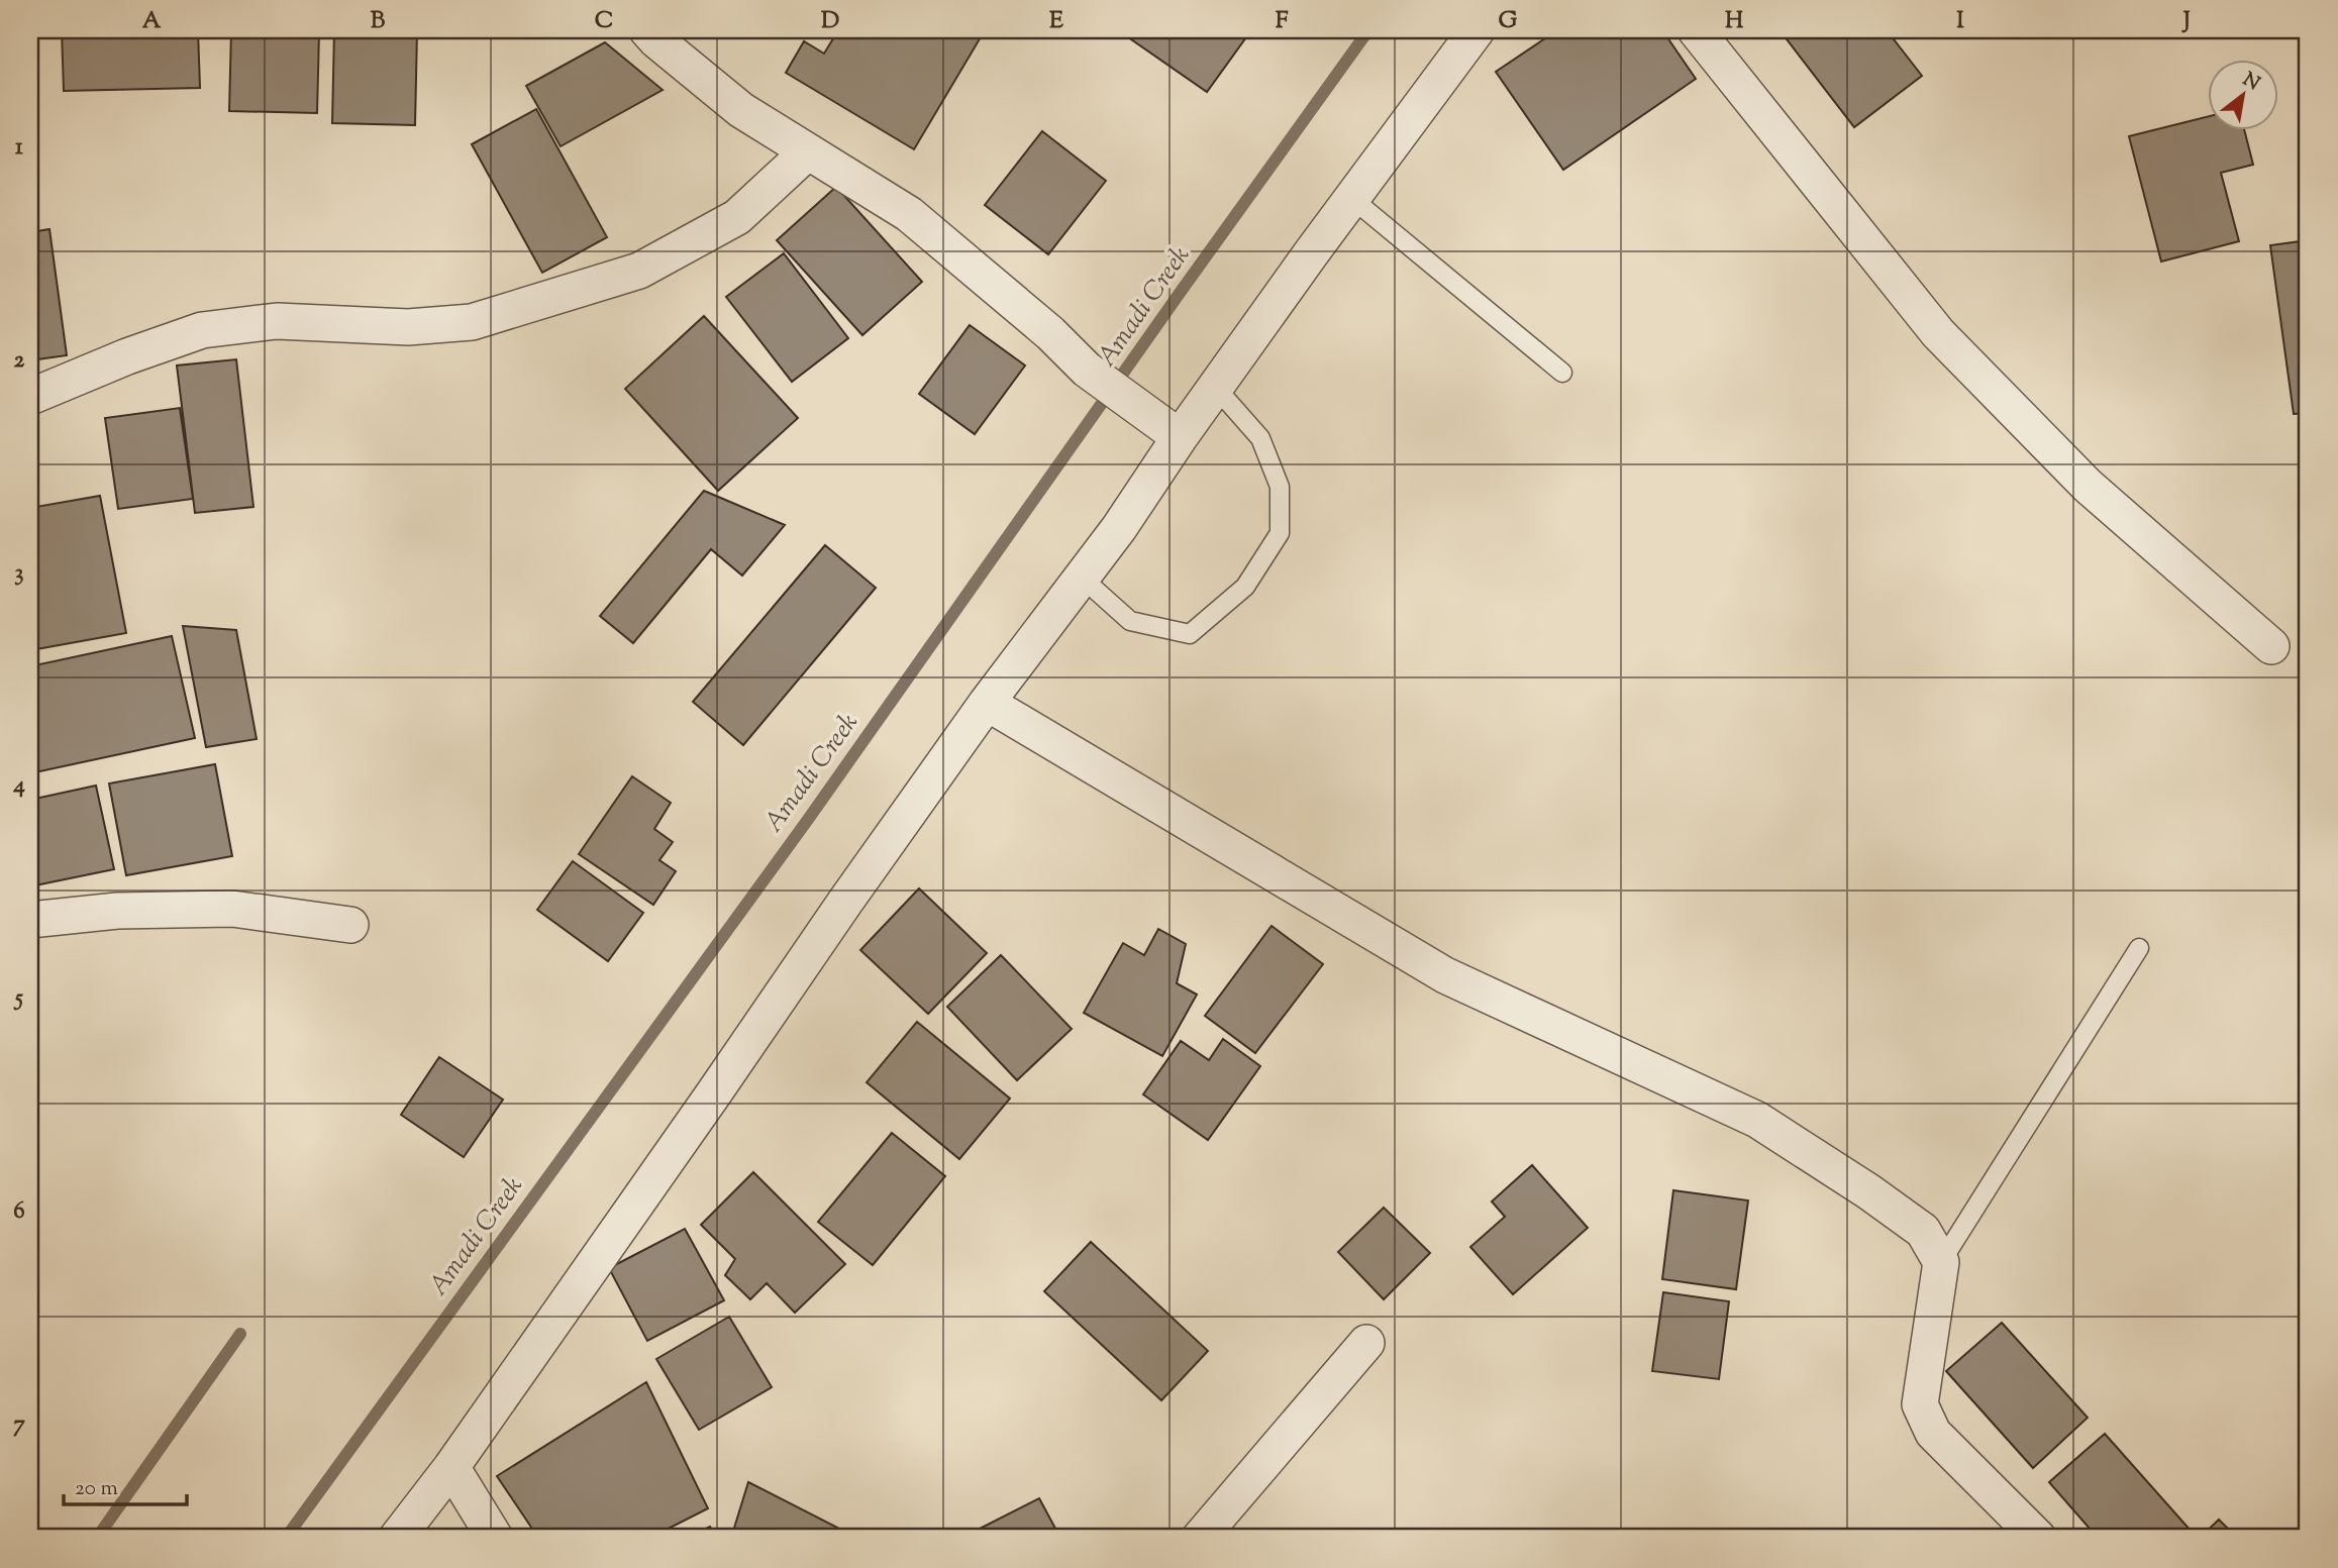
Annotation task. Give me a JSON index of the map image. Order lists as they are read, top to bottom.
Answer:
{
  "water": ["Amadi Creek"],
  "scale_bar": "20 m",
  "north": "top right",
  "grid": {
    "columns": [
      "A",
      "B",
      "C",
      "D",
      "E",
      "F",
      "G",
      "H",
      "I",
      "J"
    ],
    "rows": [
      "1",
      "2",
      "3",
      "4",
      "5",
      "6",
      "7"
    ]
  }
}
